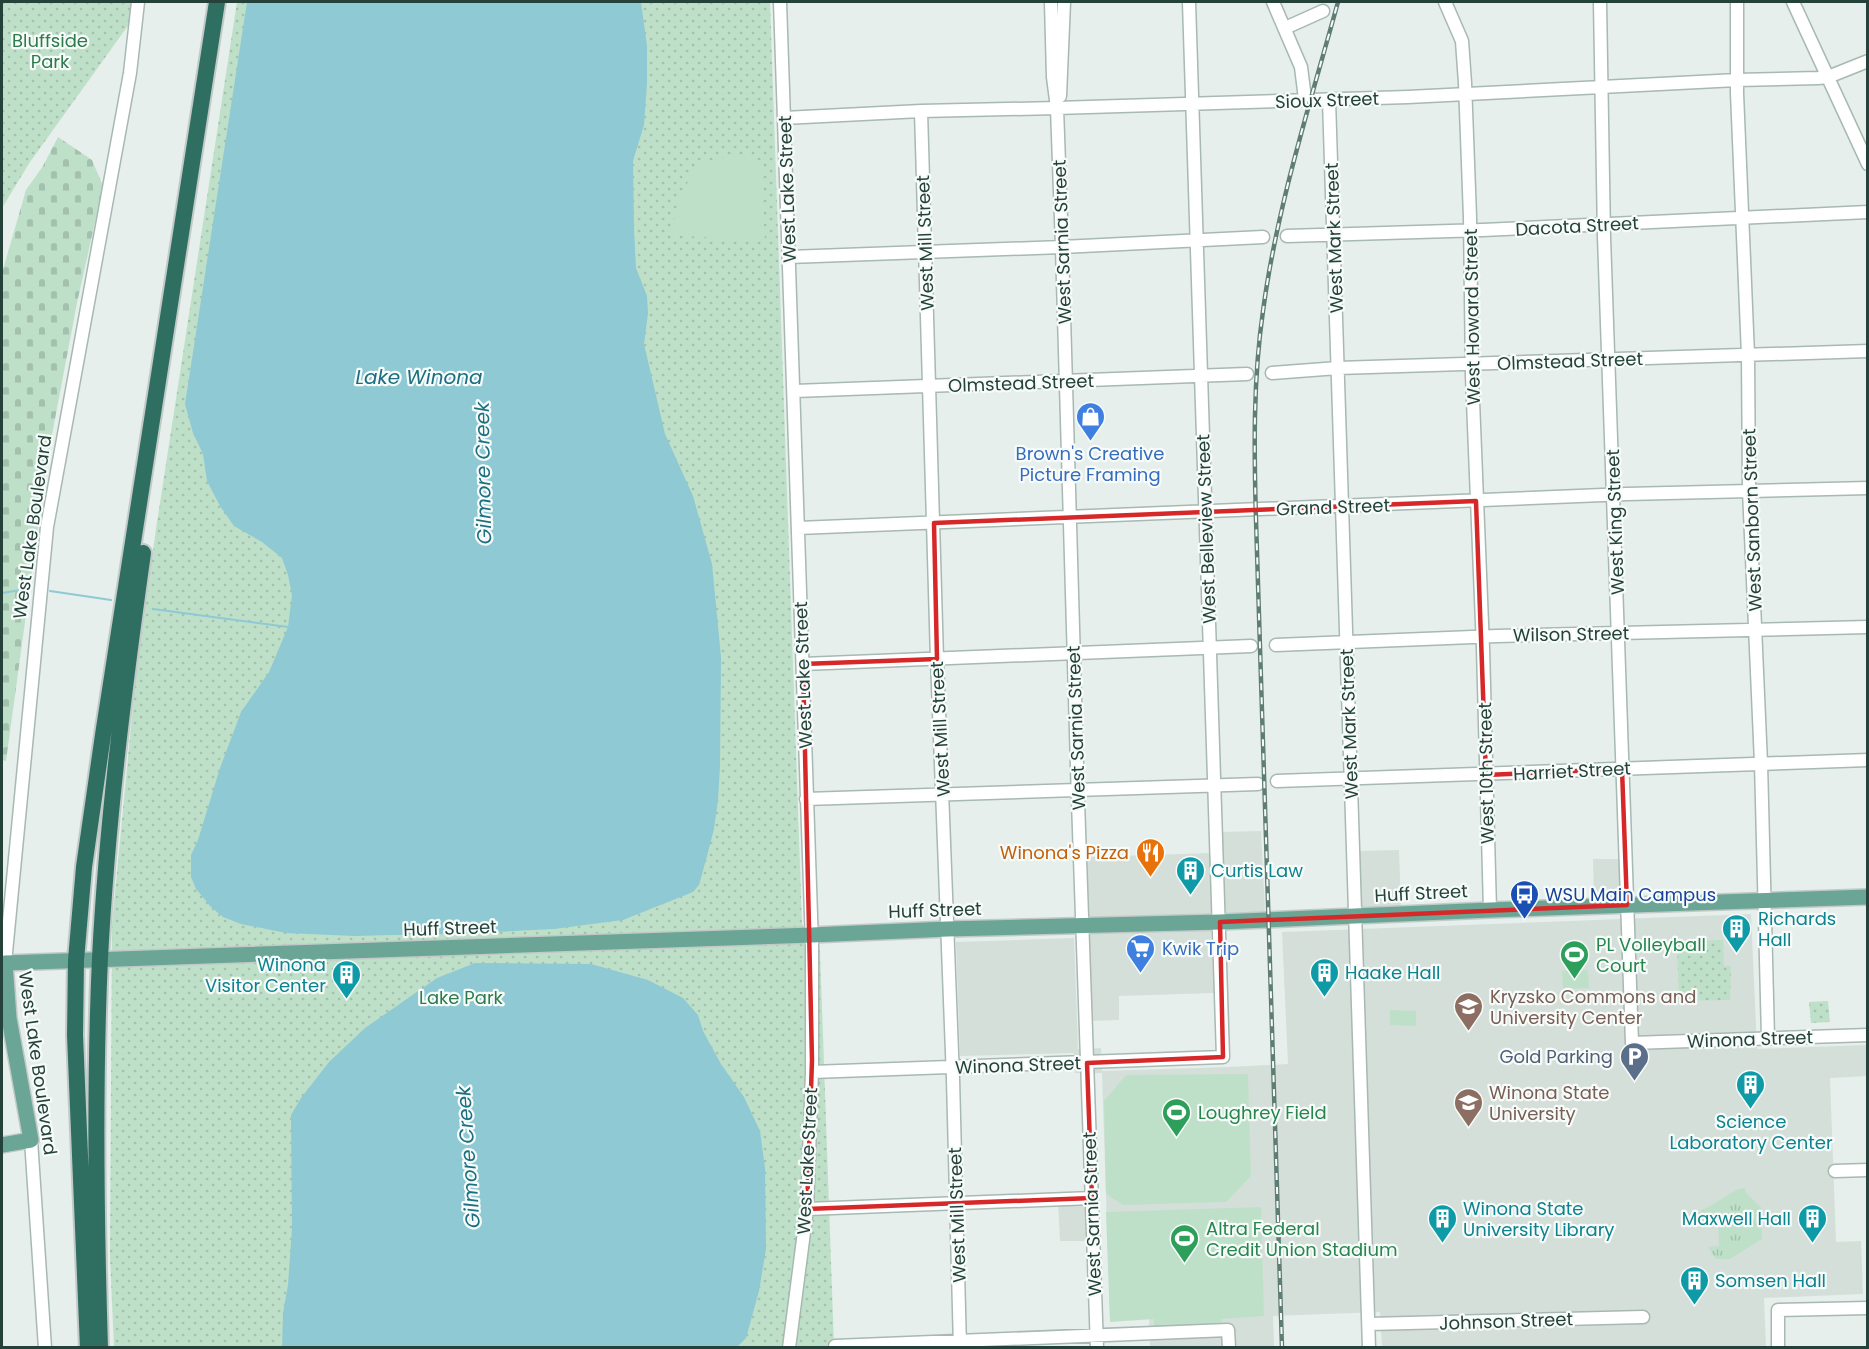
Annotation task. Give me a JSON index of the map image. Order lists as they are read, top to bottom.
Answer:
{
  "streets": {
    "main road": ["West Lake Boulevard", "Huff Street"],
    "street": [
      "Sioux Street",
      "West Lake Street",
      "Dacota Street",
      "West Mark Street",
      "West Sarnia Street",
      "West Mill Street",
      "West Howard Street",
      "Olmstead Street",
      "Grand Street",
      "West Sanborn Street",
      "West King Street",
      "West Belleview Street",
      "Wilson Street",
      "Harriet Street",
      "West 10th Street",
      "Winona Street",
      "Johnson Street"
    ]
  },
  "crossings": [
    ["Sioux Street", "West Lake Street"],
    ["Sioux Street", "West Mark Street"],
    ["Sioux Street", "West Sarnia Street"],
    ["Sioux Street", "West Mill Street"],
    ["Sioux Street", "West Howard Street"],
    ["Sioux Street", "West Sanborn Street"],
    ["Sioux Street", "West King Street"],
    ["Sioux Street", "West Belleview Street"],
    ["West Lake Street", "Olmstead Street"],
    ["West Lake Street", "Grand Street"],
    ["West Lake Street", "Huff Street"],
    ["West Lake Street", "Winona Street"],
    ["Dacota Street", "West Mark Street"],
    ["Dacota Street", "West Howard Street"],
    ["Dacota Street", "West Sanborn Street"],
    ["Dacota Street", "West King Street"],
    ["West Mark Street", "Olmstead Street"],
    ["West Mark Street", "Grand Street"],
    ["West Mark Street", "Wilson Street"],
    ["West Mark Street", "Harriet Street"],
    ["West Mark Street", "Huff Street"],
    ["West Mark Street", "Johnson Street"],
    ["West Sarnia Street", "Olmstead Street"],
    ["West Sarnia Street", "Grand Street"],
    ["West Sarnia Street", "Huff Street"],
    ["West Sarnia Street", "Winona Street"],
    ["West Mill Street", "Olmstead Street"],
    ["West Mill Street", "Grand Street"],
    ["West Mill Street", "Huff Street"],
    ["West Mill Street", "Winona Street"],
    ["West Howard Street", "Olmstead Street"],
    ["West Howard Street", "Grand Street"],
    ["West Howard Street", "Wilson Street"],
    ["West Howard Street", "West 10th Street"],
    ["Olmstead Street", "West Sanborn Street"],
    ["Olmstead Street", "West King Street"],
    ["Olmstead Street", "West Belleview Street"],
    ["Grand Street", "West Sanborn Street"],
    ["Grand Street", "West King Street"],
    ["Grand Street", "West Belleview Street"],
    ["West Sanborn Street", "Wilson Street"],
    ["West Sanborn Street", "Harriet Street"],
    ["West Sanborn Street", "Huff Street"],
    ["West Sanborn Street", "Winona Street"],
    ["West King Street", "Wilson Street"],
    ["West King Street", "Harriet Street"],
    ["West King Street", "Huff Street"],
    ["West King Street", "Winona Street"],
    ["West Lake Boulevard", "Huff Street"],
    ["West Belleview Street", "Huff Street"],
    ["West Belleview Street", "Winona Street"],
    ["Wilson Street", "West 10th Street"],
    ["Harriet Street", "West 10th Street"],
    ["West 10th Street", "Huff Street"]
  ],
  "water": ["Lake Winona", "Gilmore Creek"],
  "parks": ["Bluffside Park", "Lake Park"],
  "places": {
    "shop": ["Brown's Creative Picture Framing"],
    "restaurant": ["Winona's Pizza"],
    "building": [
      "Curtis Law",
      "Richards Hall",
      "Haake Hall",
      "Winona Visitor Center",
      "Science Laboratory Center",
      "Winona State University Library",
      "Maxwell Hall",
      "Somsen Hall"
    ],
    "bus stop": ["WSU Main Campus"],
    "supermarket": ["Kwik Trip"],
    "sports": ["PL Volleyball Court", "Loughrey Field", "Altra Federal Credit Union Stadium"],
    "school or university": ["Kryzsko Commons and University Center", "Winona State University"],
    "parking": ["Gold Parking"]
  }
}
